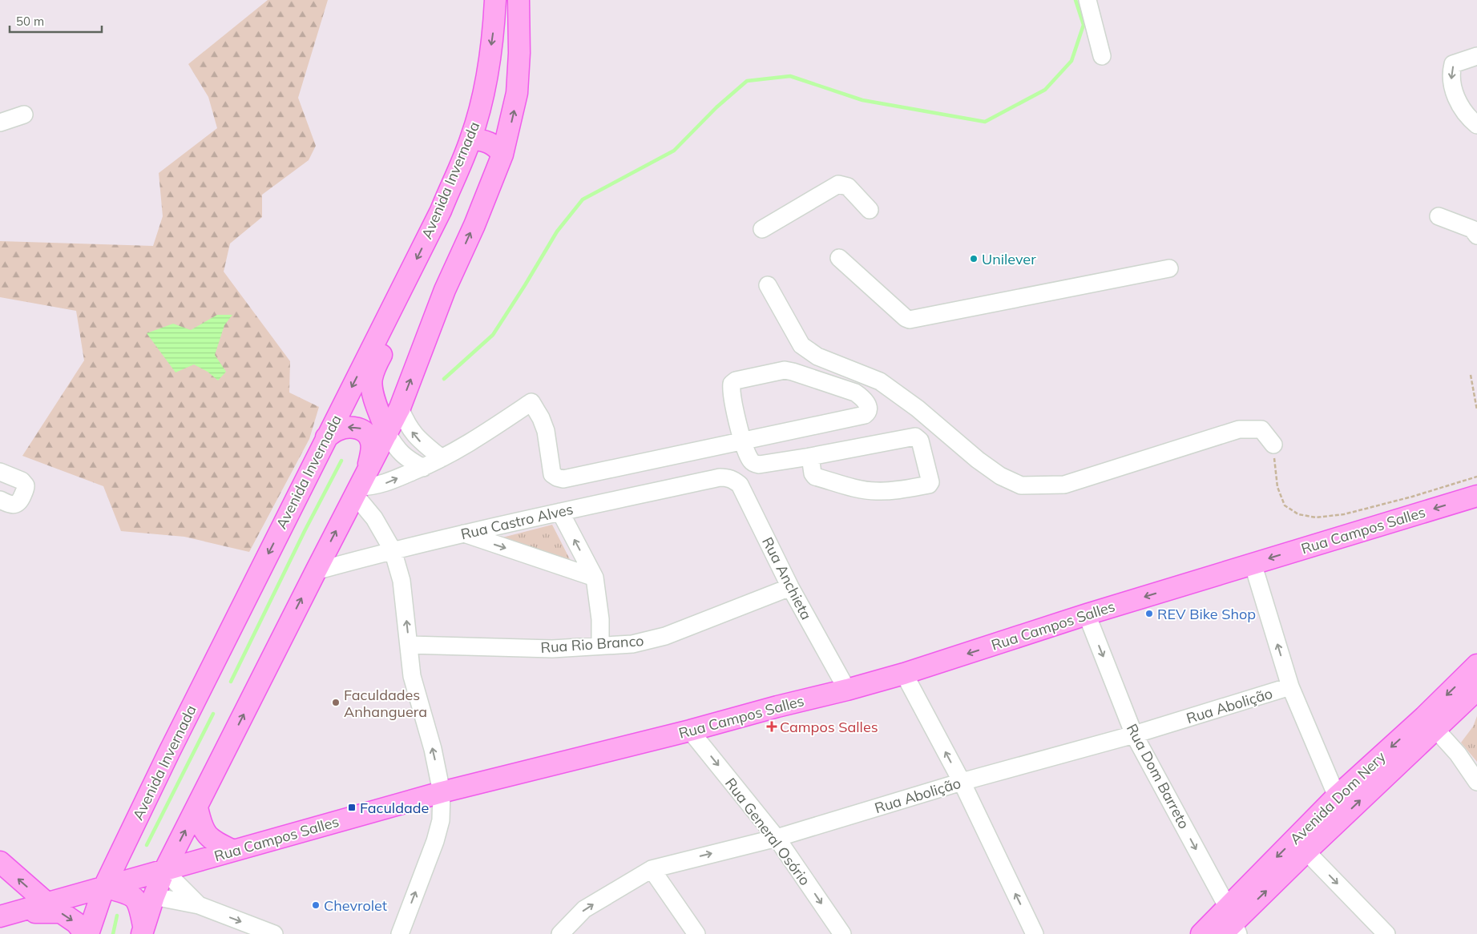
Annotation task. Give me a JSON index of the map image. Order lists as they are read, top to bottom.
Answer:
{
  "streets": {
    "main road": ["Avenida Invernada", "Rua Campos Salles", "Avenida Dom Nery"],
    "street": [
      "Rua Castro Alves",
      "Rua Anchieta",
      "Rua Rio Branco",
      "Rua Abolição",
      "Rua Dom Barreto",
      "Rua General Osório"
    ]
  },
  "crossings": [
    ["Avenida Invernada", "Rua Campos Salles"],
    ["Rua Castro Alves", "Rua Anchieta"],
    ["Rua Campos Salles", "Rua Anchieta"],
    ["Rua Campos Salles", "Rua Dom Barreto"],
    ["Rua Campos Salles", "Rua General Osório"],
    ["Rua Anchieta", "Rua Rio Branco"],
    ["Rua Abolição", "Rua Dom Barreto"],
    ["Rua Abolição", "Rua General Osório"],
    ["Rua Dom Barreto", "Avenida Dom Nery"]
  ],
  "one_way": ["Rua Campos Salles", "Rua Dom Barreto"],
  "places": {
    "other": [
      "Unilever",
      "REV Bike Shop",
      "Faculdades Anhanguera",
      "Chevrolet"
    ],
    "health": ["Campos Salles"],
    "transit": ["Faculdade"]
  },
  "scale_bar": "50 m"
}
